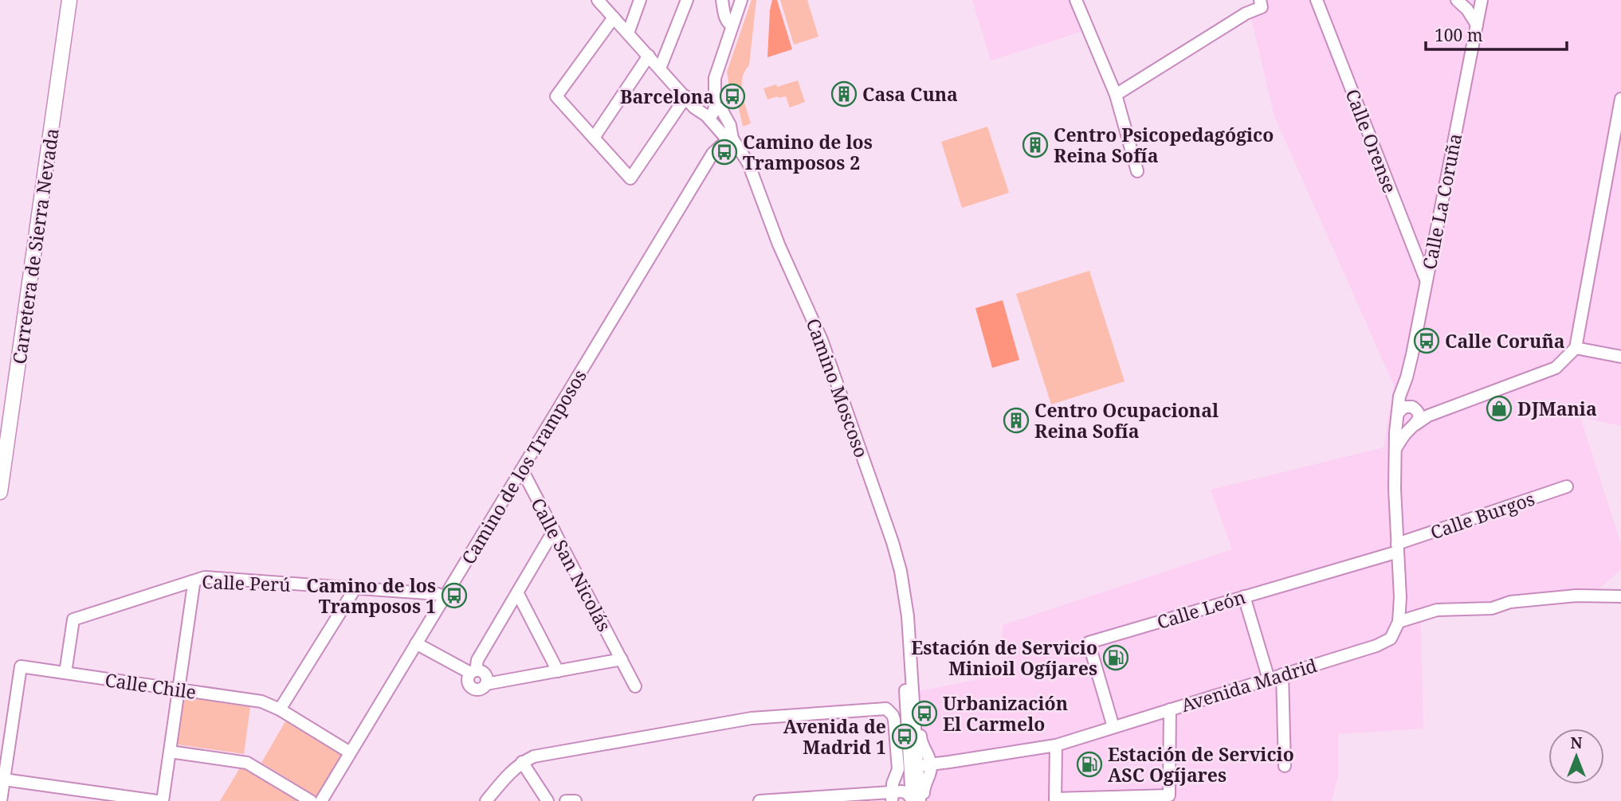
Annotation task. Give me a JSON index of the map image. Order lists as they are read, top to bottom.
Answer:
{
  "streets": {
    "main road": ["Carretera de Sierra Nevada"],
    "street": [
      "Calle Orense",
      "Calle La Coruña",
      "Camino Moscoso",
      "Camino de los Tramposos",
      "Calle Burgos",
      "Calle San Nicolás",
      "Calle Perú",
      "Calle León",
      "Avenida Madrid",
      "Calle Chile"
    ]
  },
  "crossings": [
    ["Calle Orense", "Calle La Coruña"],
    ["Camino Moscoso", "Camino de los Tramposos"],
    ["Camino Moscoso", "Avenida Madrid"],
    ["Camino de los Tramposos", "Calle San Nicolás"],
    ["Camino de los Tramposos", "Calle Perú"],
    ["Camino de los Tramposos", "Calle Chile"],
    ["Calle Burgos", "Calle León"],
    ["Calle Perú", "Calle Chile"],
    ["Calle León", "Avenida Madrid"]
  ],
  "places": {
    "building": ["Casa Cuna", "Centro Psicopedagógico Reina Sofía", "Centro Ocupacional Reina Sofía"],
    "bus stop": [
      "Barcelona",
      "Camino de los Tramposos 2",
      "Calle Coruña",
      "Camino de los Tramposos 1",
      "Urbanización El Carmelo",
      "Avenida de Madrid 1"
    ],
    "shop": ["DJMania"],
    "fuel station": ["Estación de Servicio Minioil Ogíjares", "Estación de Servicio ASC Ogíjares"]
  },
  "scale_bar": "100 m",
  "north": "top"
}
